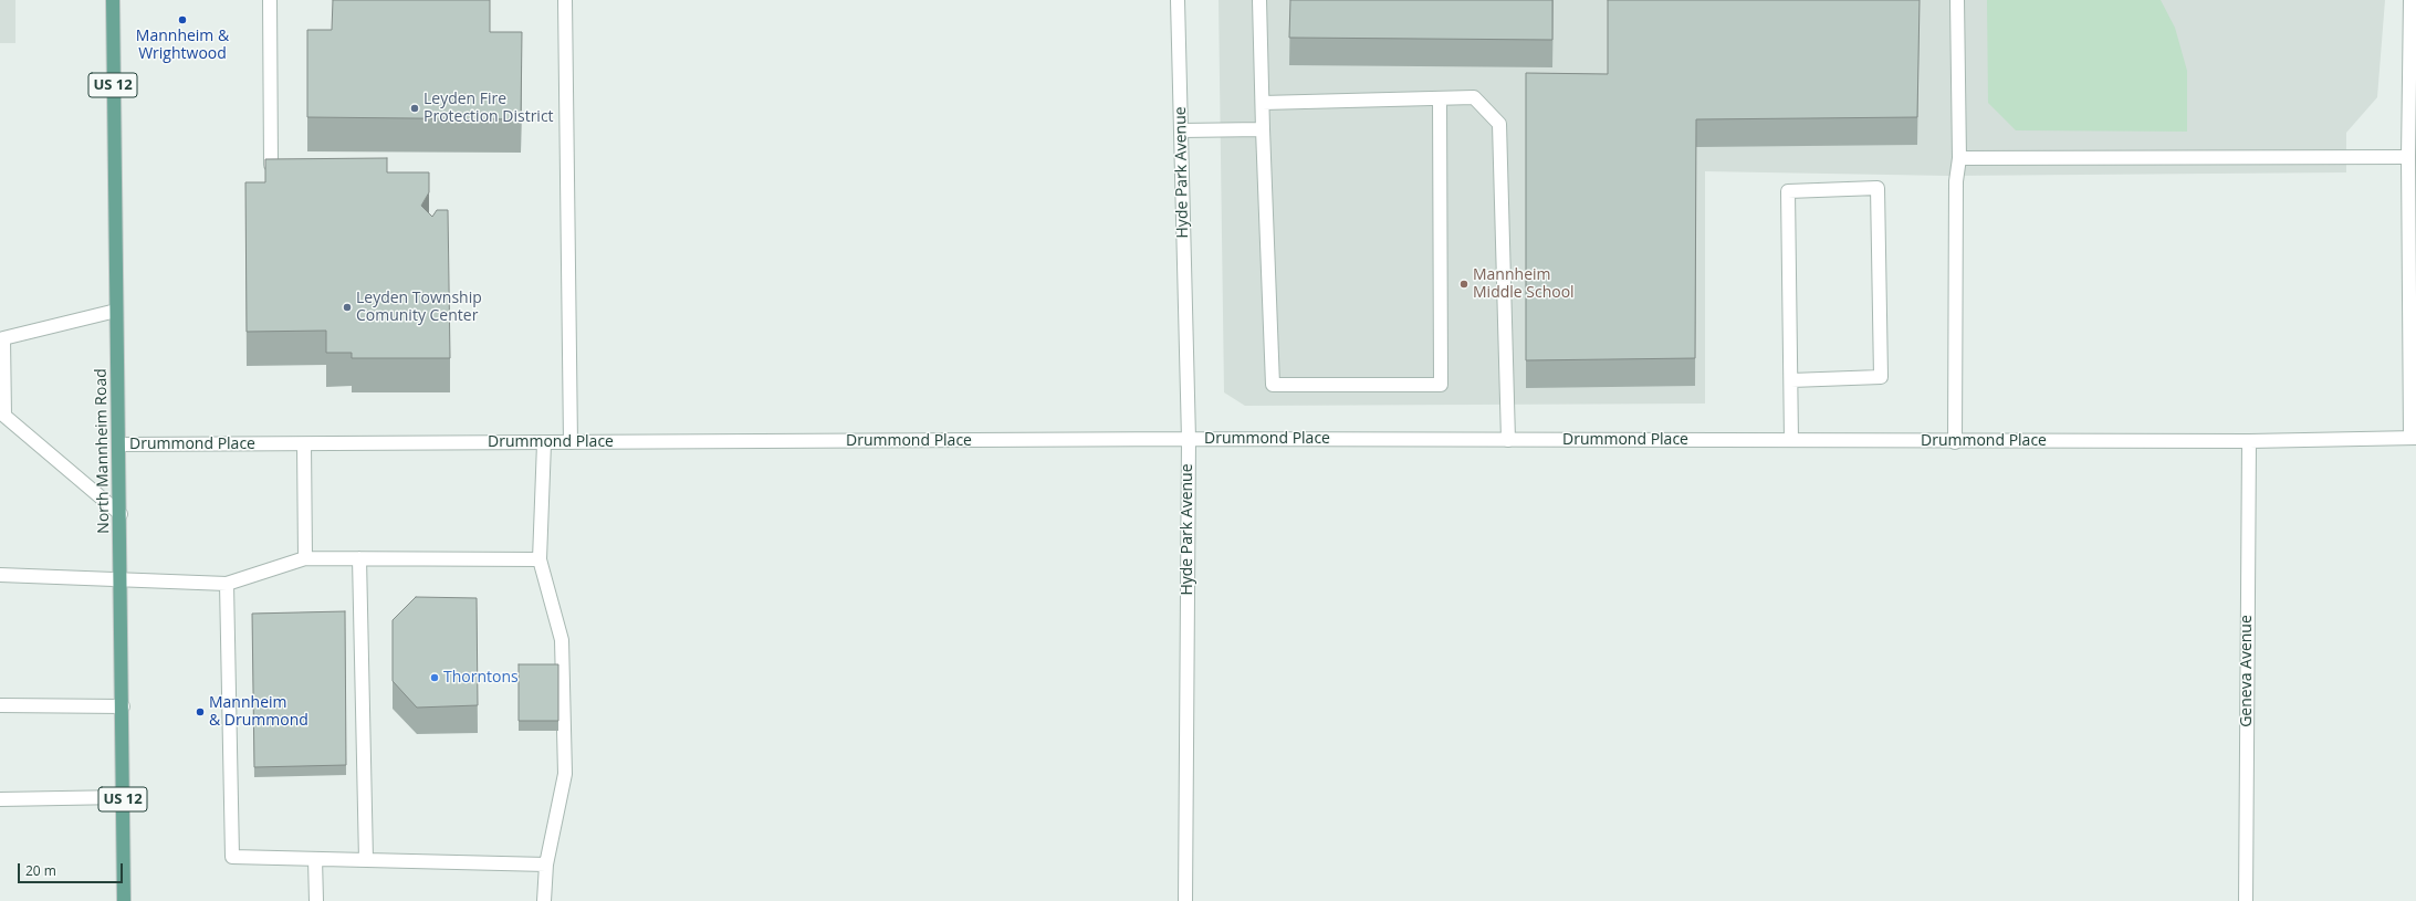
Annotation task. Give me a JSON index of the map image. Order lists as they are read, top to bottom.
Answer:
{
  "streets": {
    "main road": ["US 12", "North Mannheim Road"],
    "street": ["Hyde Park Avenue", "Drummond Place", "Geneva Avenue"]
  },
  "crossings": [
    ["Hyde Park Avenue", "Drummond Place"],
    ["Drummond Place", "North Mannheim Road"],
    ["Drummond Place", "Geneva Avenue"]
  ],
  "places": [
    "Mannheim & Wrightwood",
    "Leyden Fire Protection District",
    "Mannheim Middle School",
    "Leyden Township Comunity Center",
    "Thorntons",
    "Mannheim & Drummond"
  ],
  "scale_bar": "20 m"
}
